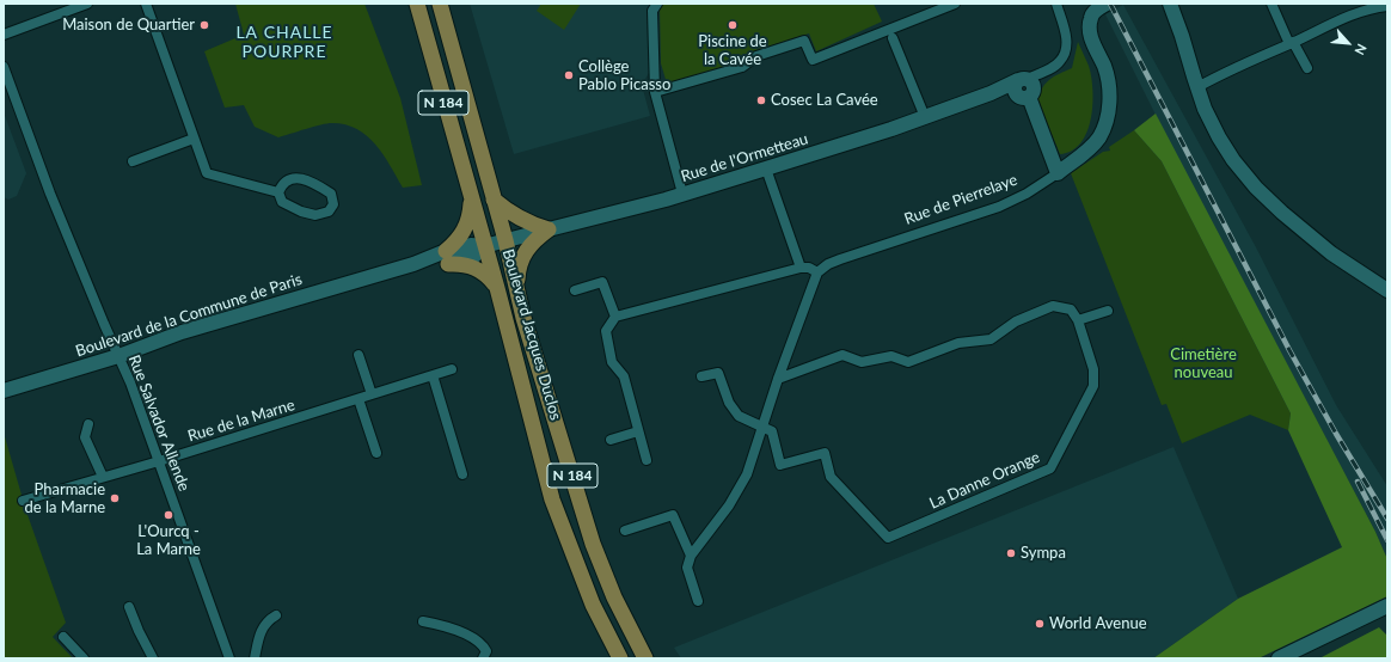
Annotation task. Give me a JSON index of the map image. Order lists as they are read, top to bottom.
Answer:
{
  "streets": {
    "main road": ["N 184", "Boulevard Jacques Duclos"],
    "street": [
      "Rue de l'Ormetteau",
      "Rue de Pierrelaye",
      "Boulevard de la Commune de Paris",
      "Rue de la Marne",
      "Rue Salvador Allende",
      "La Danne Orange"
    ]
  },
  "crossings": [
    ["N 184", "Rue de l'Ormetteau"],
    ["N 184", "Boulevard de la Commune de Paris"],
    ["N 184", "Boulevard Jacques Duclos"],
    ["Rue de l'Ormetteau", "Boulevard de la Commune de Paris"],
    ["Rue de l'Ormetteau", "Boulevard Jacques Duclos"],
    ["Boulevard de la Commune de Paris", "Boulevard Jacques Duclos"],
    ["Boulevard de la Commune de Paris", "Rue Salvador Allende"],
    ["Rue de la Marne", "Rue Salvador Allende"]
  ],
  "districts": ["LA CHALLE POURPRE"],
  "parks": ["Cimetière nouveau"],
  "places": [
    "Maison de Quartier",
    "Piscine de la Cavée",
    "Collège Pablo Picasso",
    "Cosec La Cavée",
    "Pharmacie de la Marne",
    "L'Ourcq - La Marne",
    "Sympa",
    "World Avenue"
  ],
  "north": "bottom right"
}
